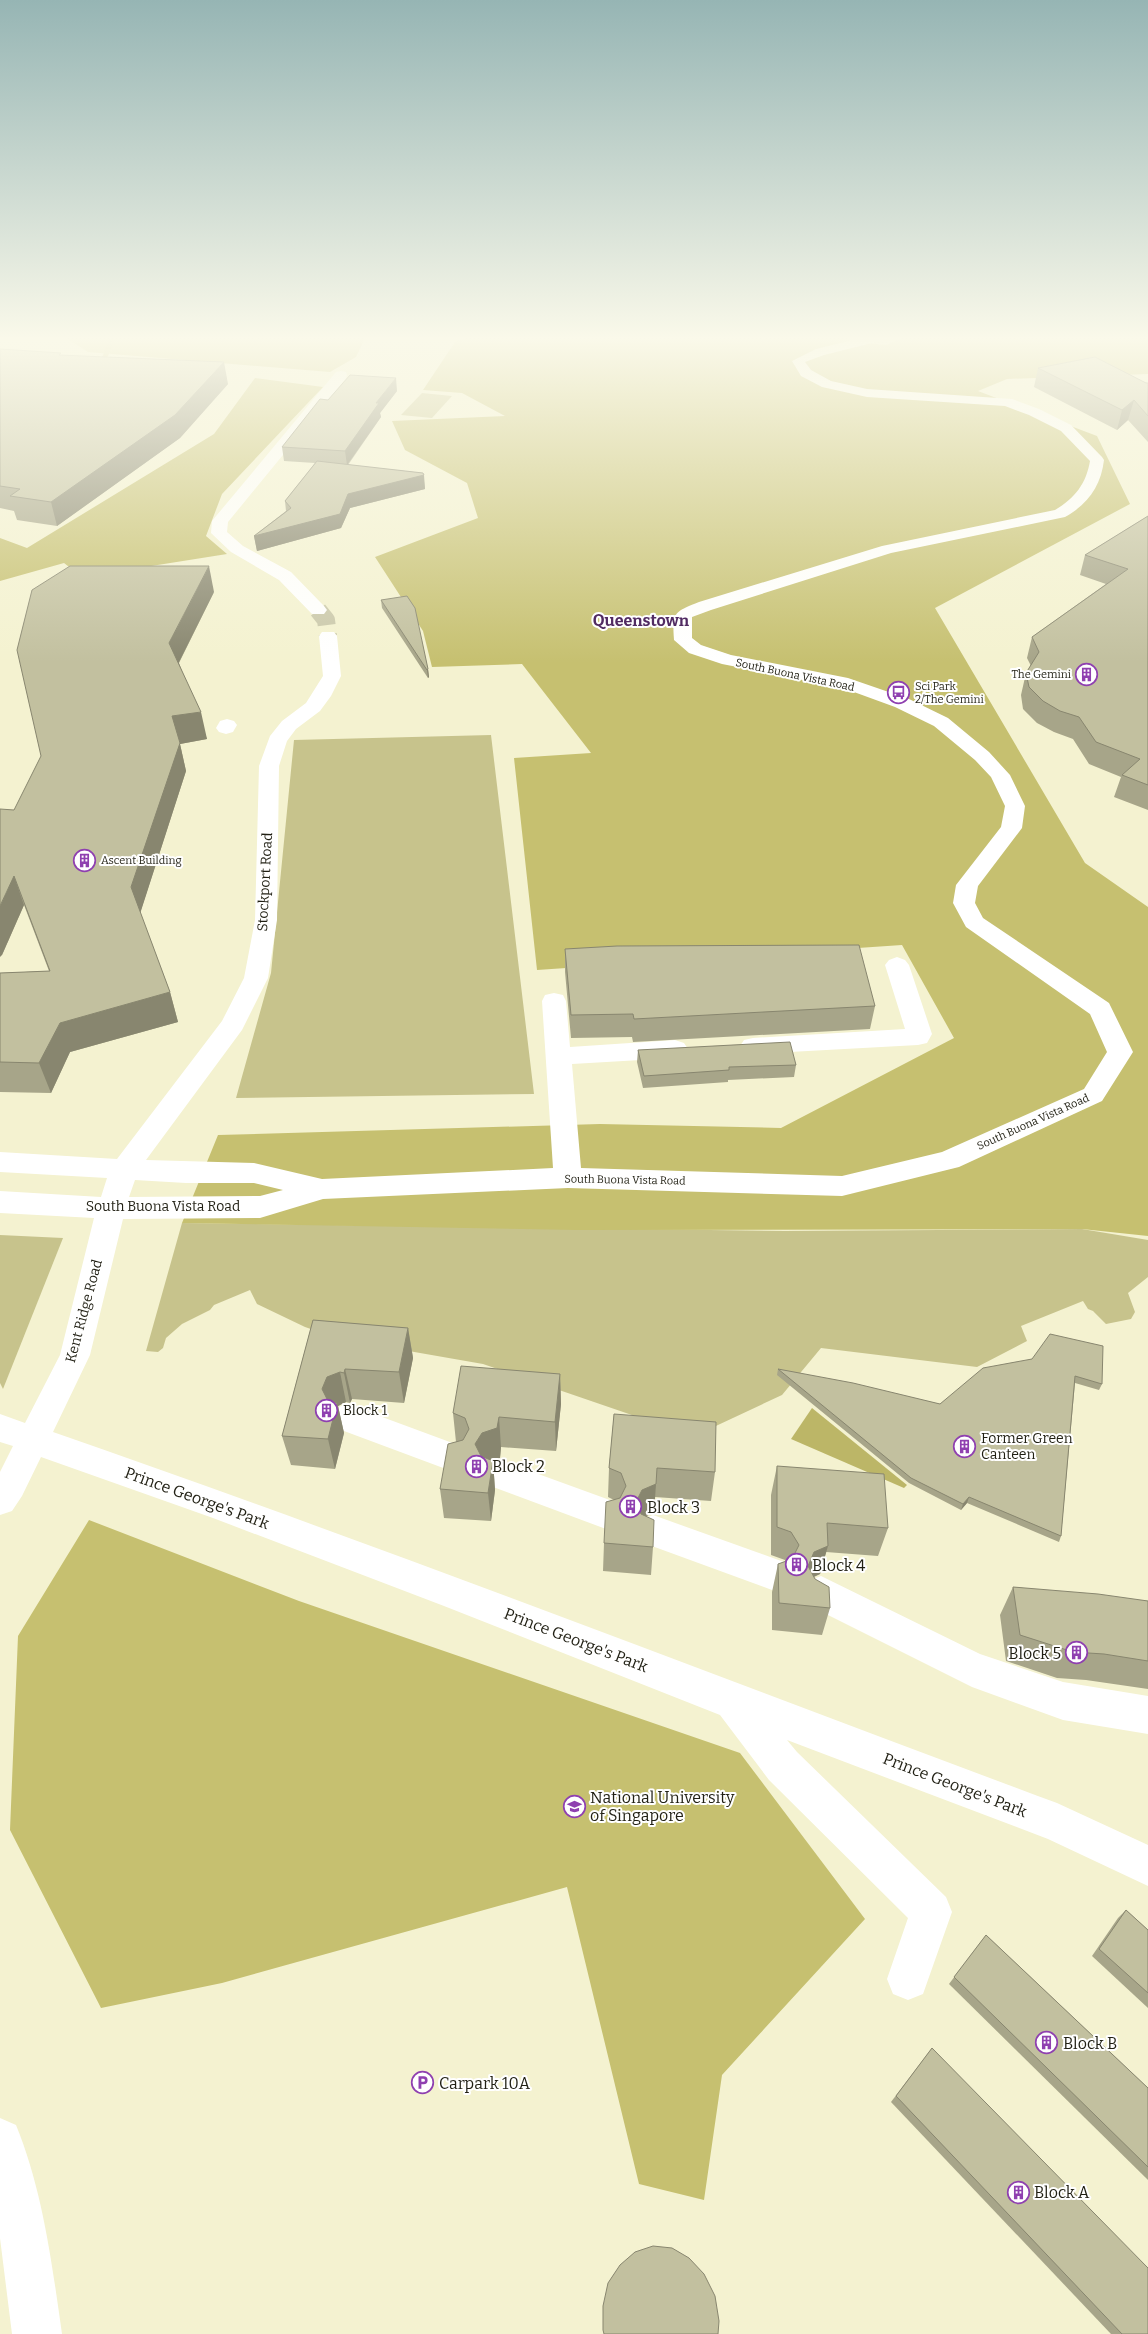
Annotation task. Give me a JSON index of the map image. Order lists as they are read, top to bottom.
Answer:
{
  "streets": {
    "street": [
      "South Buona Vista Road",
      "Stockport Road",
      "Kent Ridge Road",
      "Prince George's Park"
    ]
  },
  "crossings": [
    ["South Buona Vista Road", "Stockport Road"],
    ["South Buona Vista Road", "Kent Ridge Road"],
    ["Stockport Road", "Kent Ridge Road"],
    ["Kent Ridge Road", "Prince George's Park"]
  ],
  "districts": ["Queenstown"],
  "places": {
    "building": [
      "The Gemini",
      "Ascent Building",
      "Block 1",
      "Former Green Canteen",
      "Block 2",
      "Block 3",
      "Block 4",
      "Block 5",
      "Block B",
      "Block A"
    ],
    "bus stop": ["Sci Park 2/The Gemini"],
    "school or university": ["National University of Singapore"],
    "parking": ["Carpark 10A"]
  }
}
